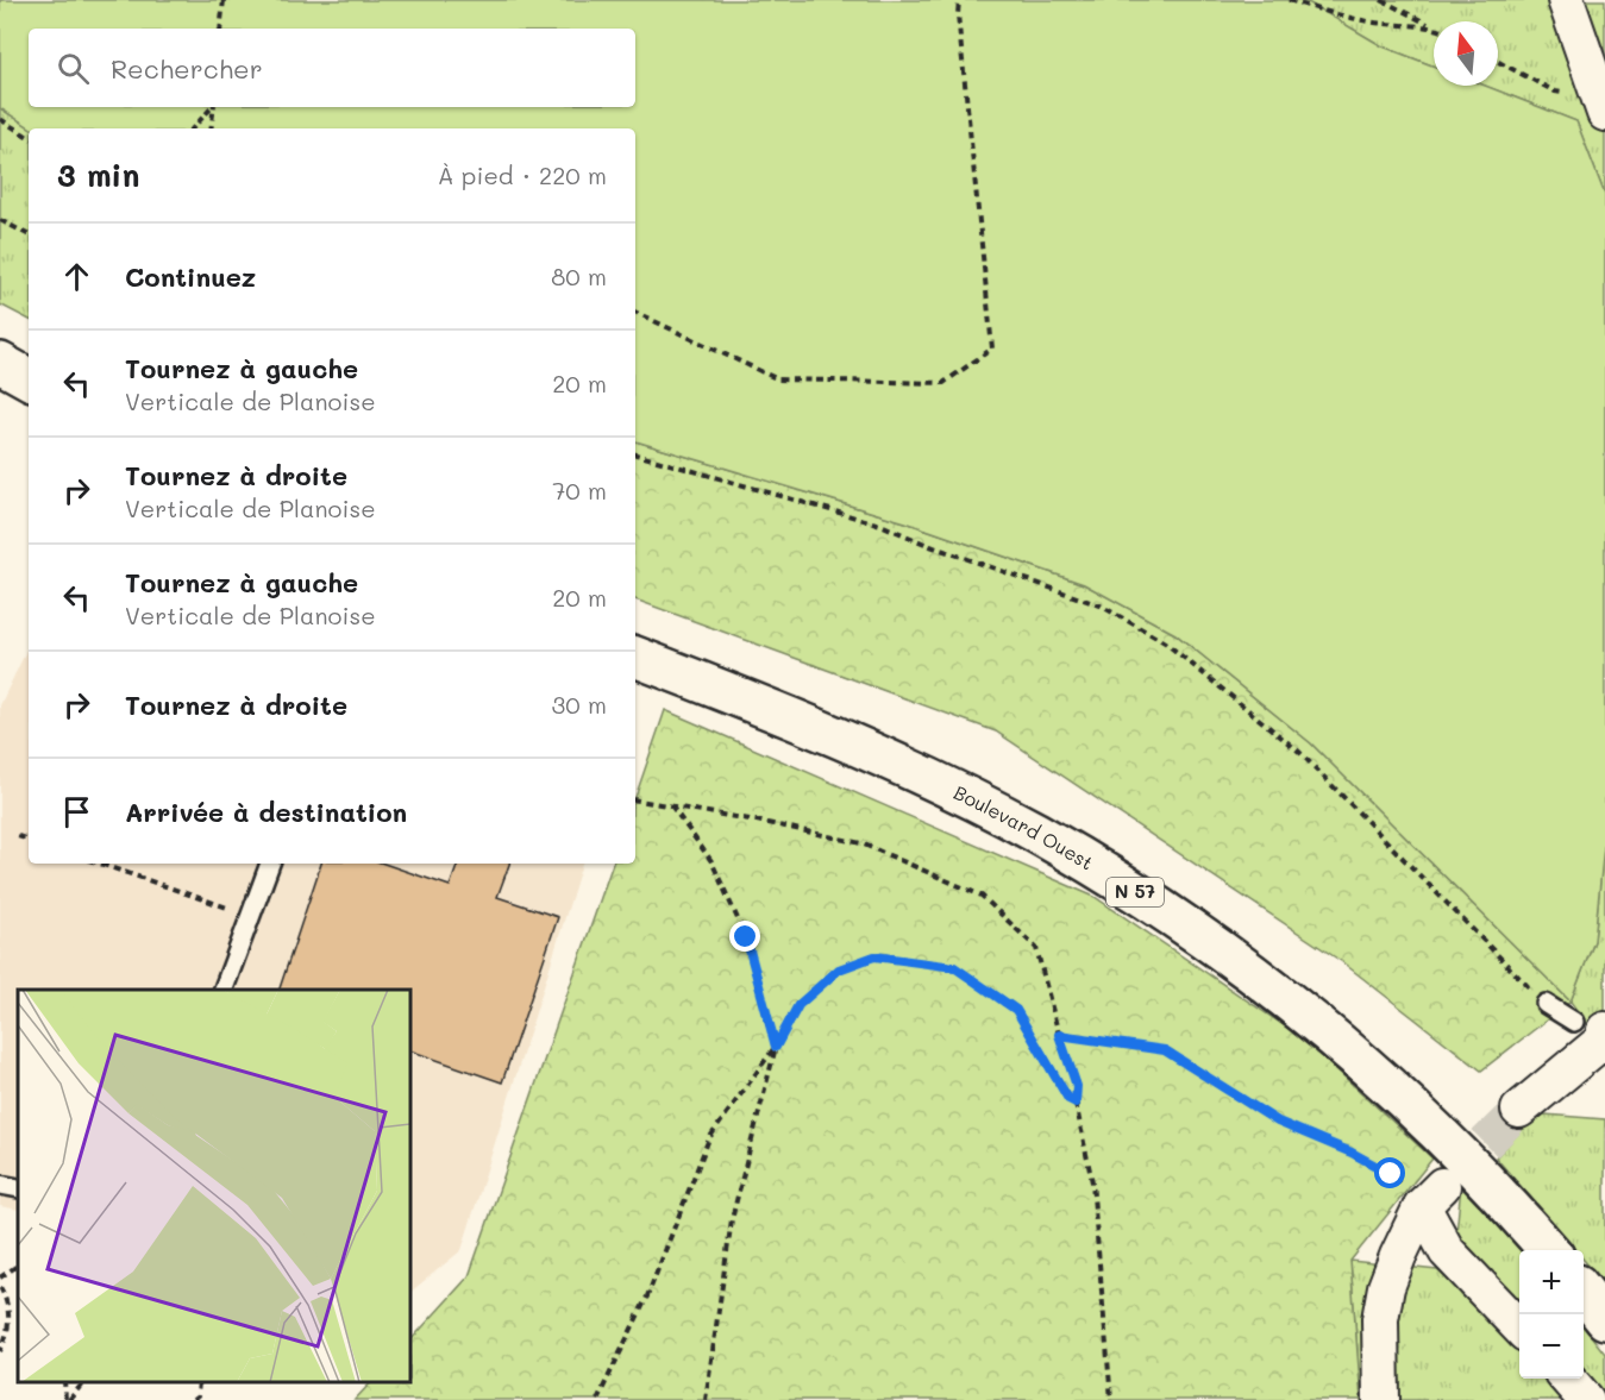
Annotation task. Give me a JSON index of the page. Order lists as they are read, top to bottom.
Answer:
{
  "streets": {
    "main road": ["Boulevard Ouest", "N 57"]
  },
  "north": "top",
  "page": {
    "search": "Rechercher",
    "heading": ["3 min", "À pied · 220 m"],
    "list": [
      ["Continuez", "80 m"],
      ["Tournez à gauche", "Verticale de Planoise", "20 m"],
      ["Tournez à droite", "Verticale de Planoise", "70 m"],
      ["Tournez à gauche", "Verticale de Planoise", "20 m"],
      ["Tournez à droite", "30 m"],
      "Arrivée à destination"
    ],
    "map_buttons": ["+", "−"]
  }
}
